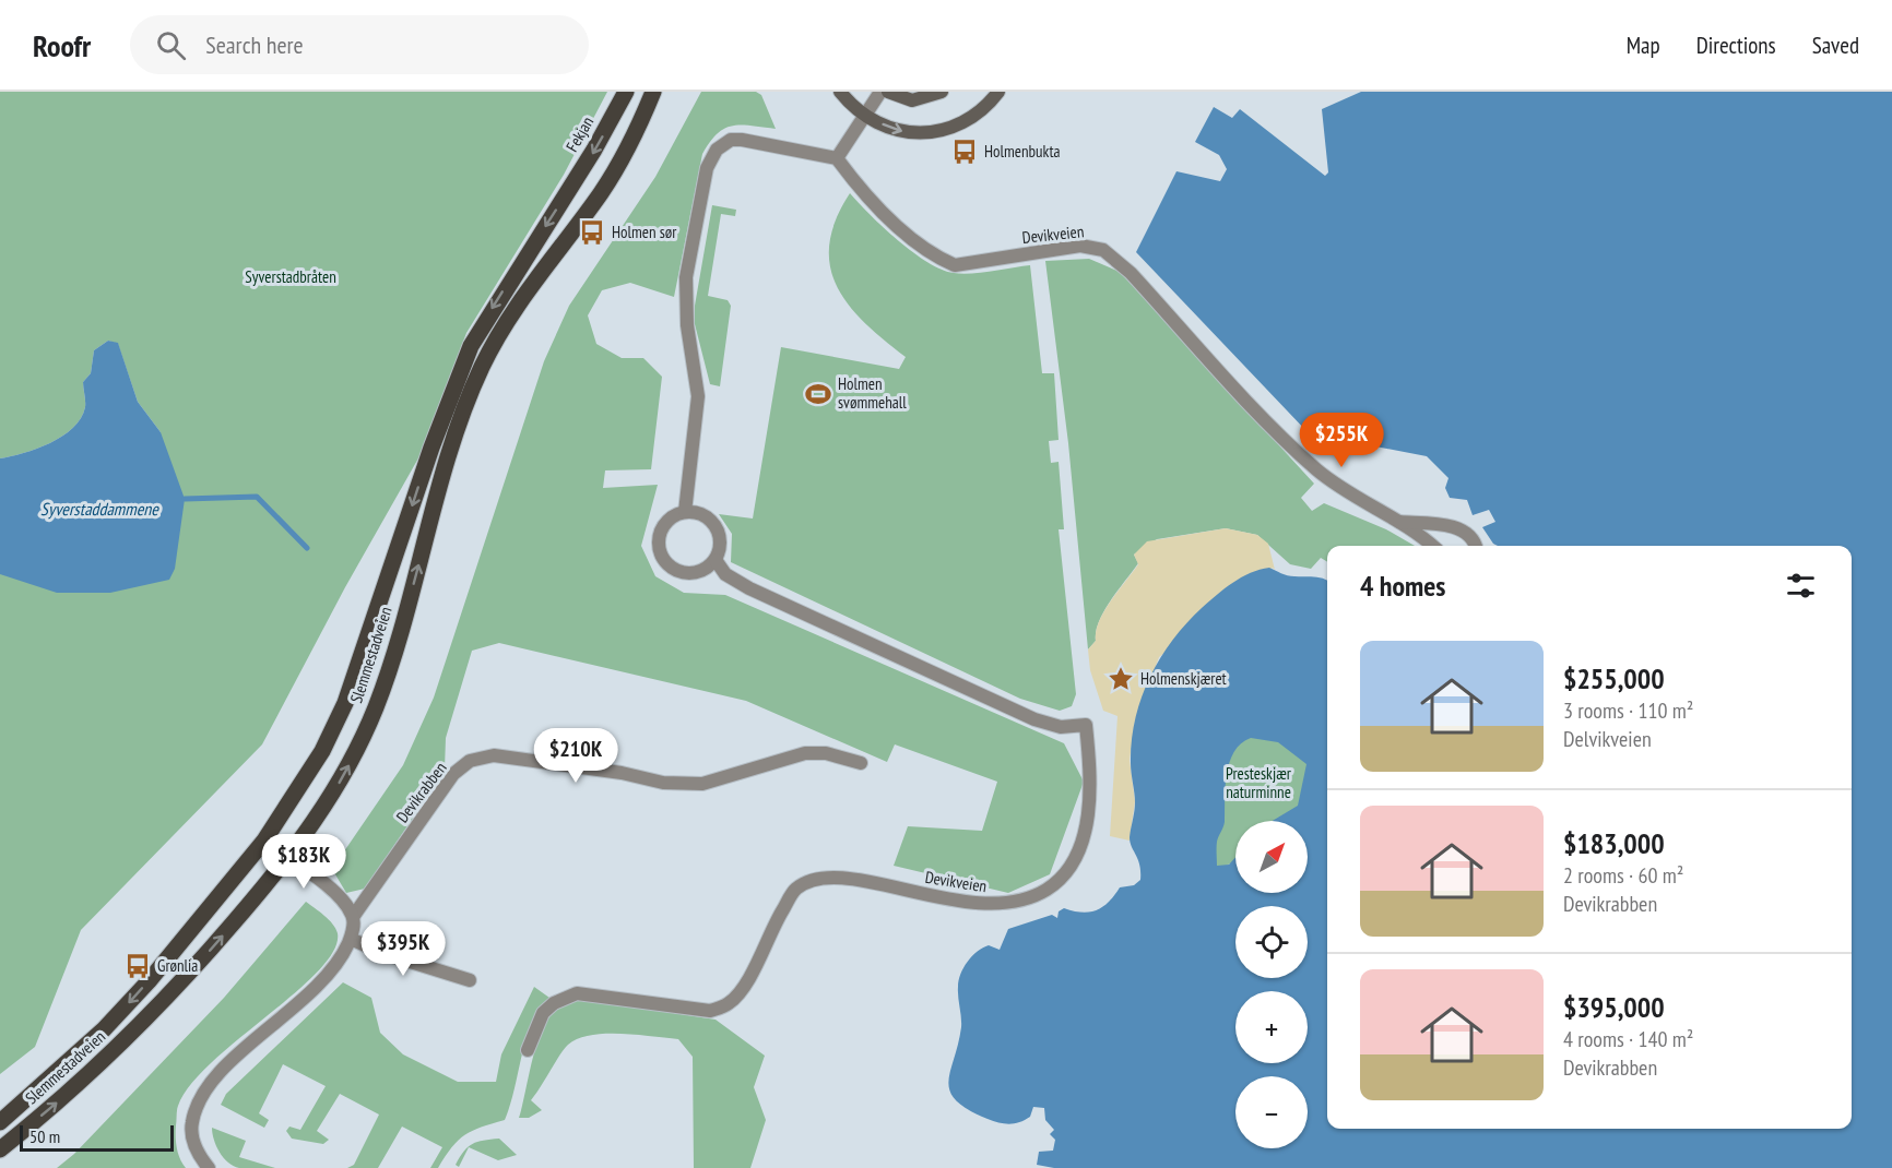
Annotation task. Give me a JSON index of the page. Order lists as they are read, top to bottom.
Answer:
{
  "streets": {
    "main road": ["Fekjan", "Slemmestadveien"],
    "street": ["Devikveien", "Devikrabben"]
  },
  "crossings": [
    ["Fekjan", "Slemmestadveien"]
  ],
  "one_way": ["Fekjan"],
  "water": ["Syverstaddammene"],
  "parks": ["Syverstadbråten", "Presteskjær naturminne"],
  "places": {
    "bus stop": ["Holmenbukta", "Holmen sør", "Grønlia"],
    "sports": ["Holmen svømmehall"],
    "place": ["Holmenskjæret"]
  },
  "scale_bar": "50 m",
  "north": "top right",
  "page": {
    "header": "Roofr",
    "search": "Search here",
    "nav": ["Map", "Directions", "Saved"],
    "price": [
      "$255K",
      "$210K",
      "$183K",
      "$395K"
    ],
    "heading": "4 homes",
    "list": [
      {
        "name": "$255,000",
        "note": "3 rooms · 110 m² · Delvikveien"
      },
      {
        "name": "$183,000",
        "note": "2 rooms · 60 m² · Devikrabben"
      },
      {
        "name": "$395,000",
        "note": "4 rooms · 140 m² · Devikrabben"
      }
    ],
    "map_buttons": ["+", "−"],
    "scale": "50 m"
  }
}
